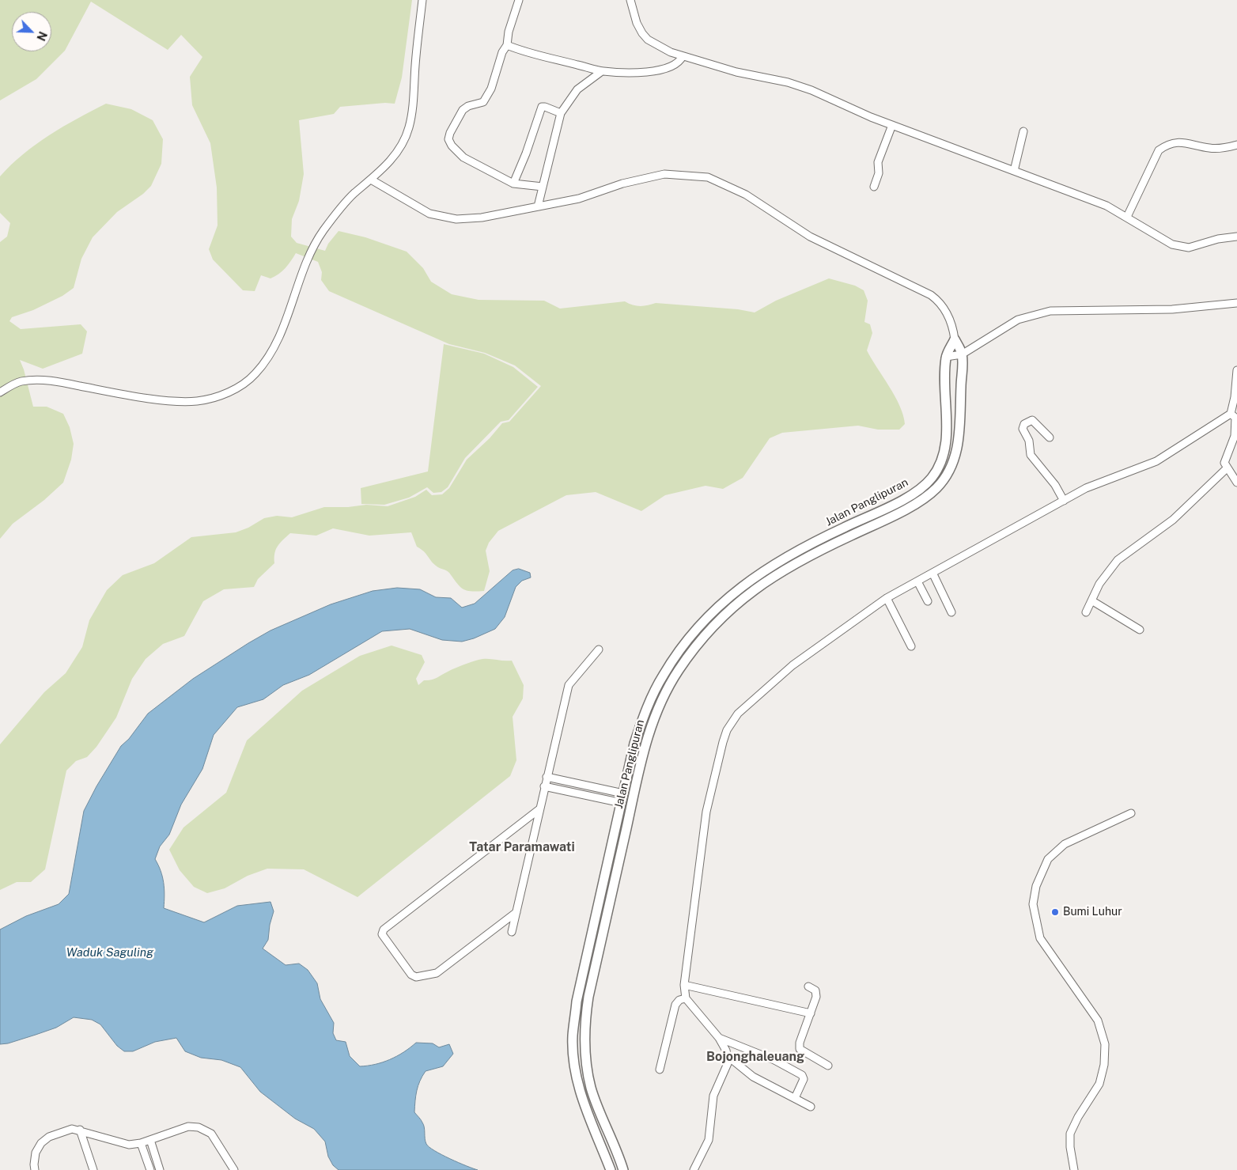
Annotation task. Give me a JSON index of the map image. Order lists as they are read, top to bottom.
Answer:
{
  "streets": {
    "main road": ["Jalan Panglipuran"]
  },
  "districts": ["Tatar Paramawati", "Bojonghaleuang"],
  "water": ["Waduk Saguling"],
  "places": ["Bumi Luhur"],
  "north": "bottom right"
}
